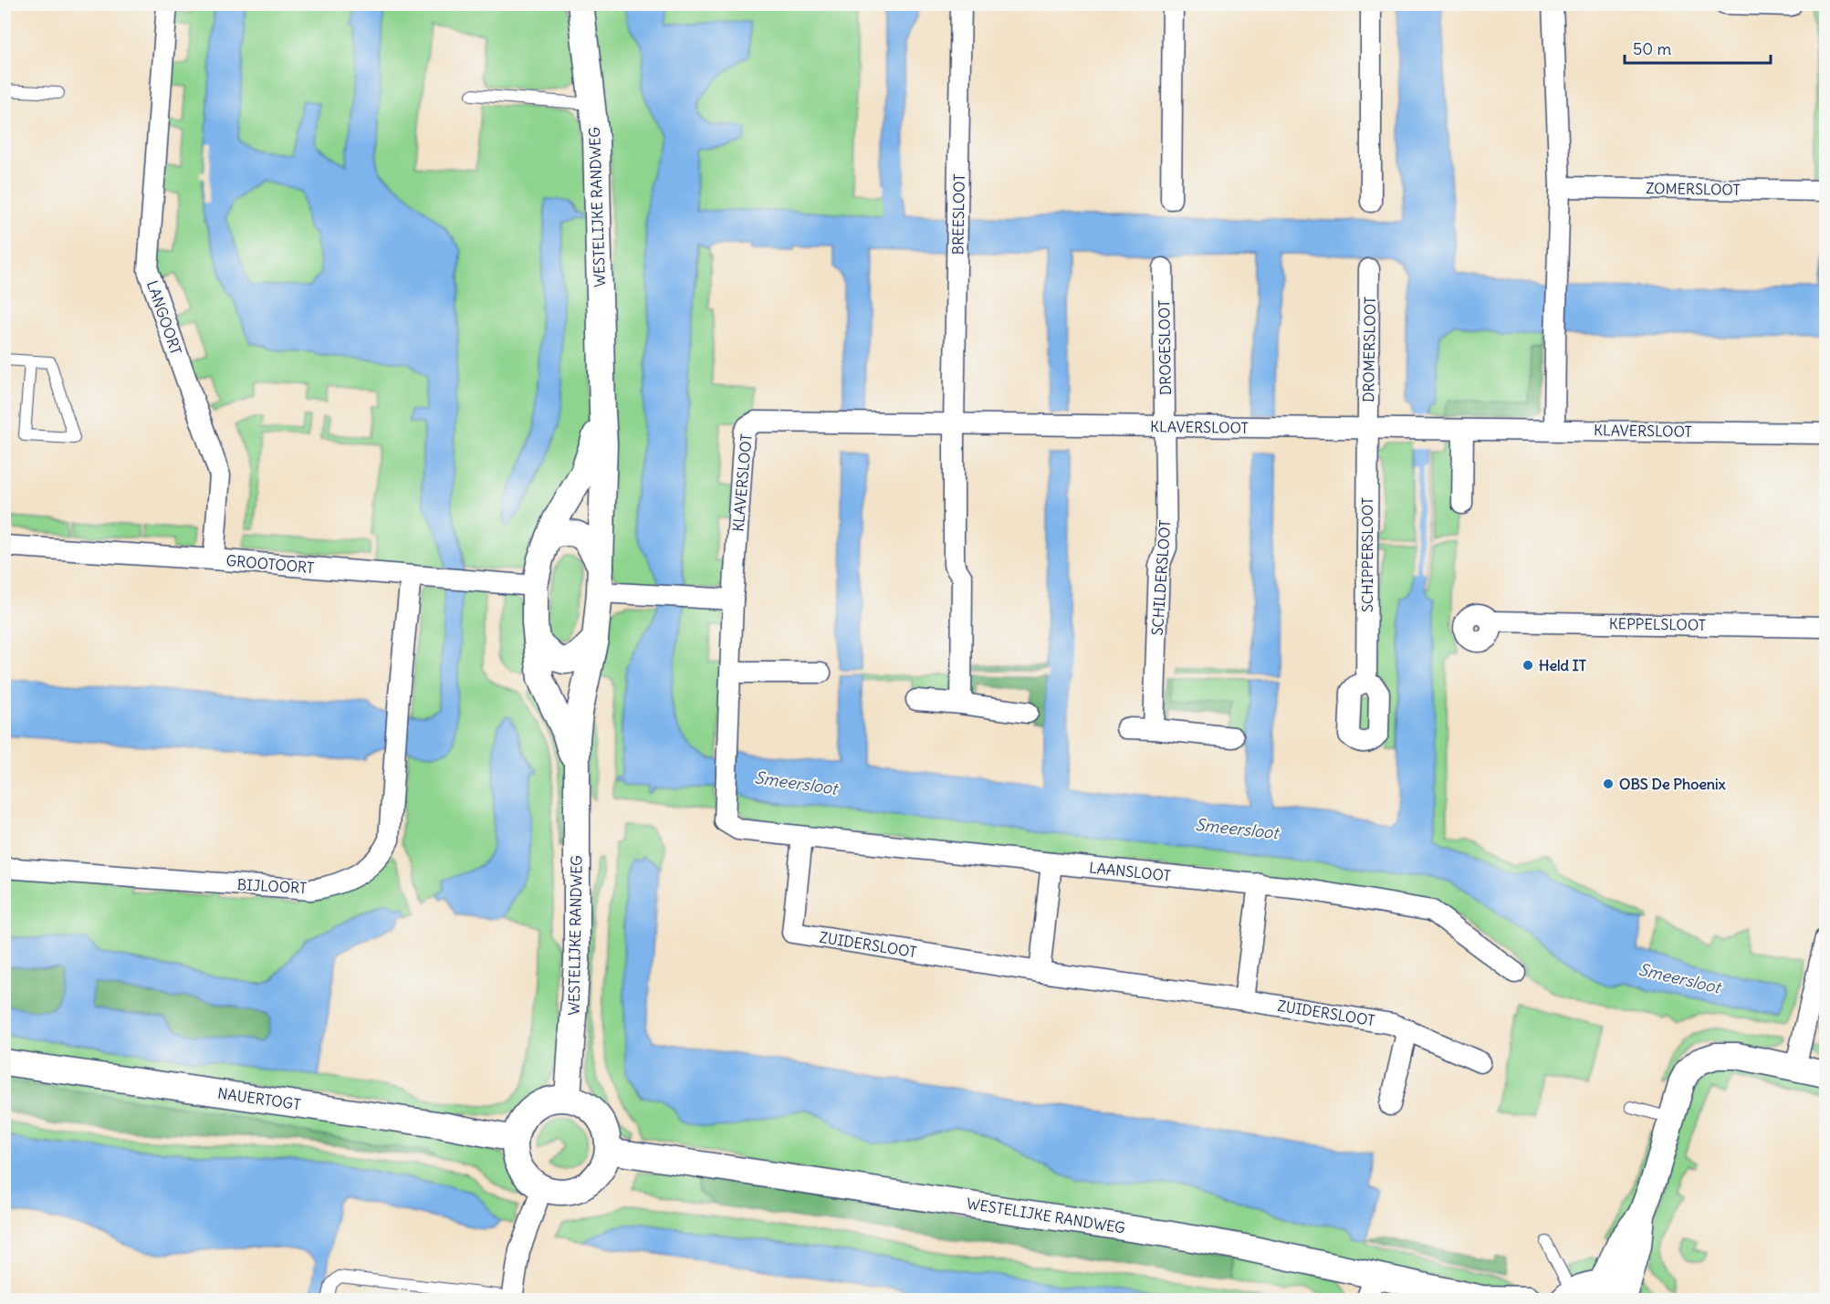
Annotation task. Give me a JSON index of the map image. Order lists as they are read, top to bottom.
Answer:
{
  "streets": {
    "street": [
      "ZOMERSLOOT",
      "WESTELIJKE RANDWEG",
      "BREESLOOT",
      "LANGOORT",
      "DROGESLOOT",
      "DROMERSLOOT",
      "KLAVERSLOOT",
      "SCHIPPERSLOOT",
      "GROOTOORT",
      "SCHILDERSLOOT",
      "KEPPELSLOOT",
      "LAANSLOOT",
      "BIJLOORT",
      "ZUIDERSLOOT",
      "NAUERTOGT"
    ]
  },
  "crossings": [
    ["WESTELIJKE RANDWEG", "GROOTOORT"],
    ["WESTELIJKE RANDWEG", "NAUERTOGT"],
    ["BREESLOOT", "KLAVERSLOOT"],
    ["LANGOORT", "GROOTOORT"],
    ["DROGESLOOT", "KLAVERSLOOT"],
    ["DROGESLOOT", "SCHILDERSLOOT"],
    ["DROMERSLOOT", "KLAVERSLOOT"],
    ["DROMERSLOOT", "SCHIPPERSLOOT"],
    ["KLAVERSLOOT", "SCHIPPERSLOOT"],
    ["KLAVERSLOOT", "SCHILDERSLOOT"],
    ["KLAVERSLOOT", "LAANSLOOT"],
    ["GROOTOORT", "BIJLOORT"],
    ["LAANSLOOT", "ZUIDERSLOOT"]
  ],
  "water": ["Smeersloot"],
  "places": ["Held IT", "OBS De Phoenix"],
  "scale_bar": "50 m"
}
